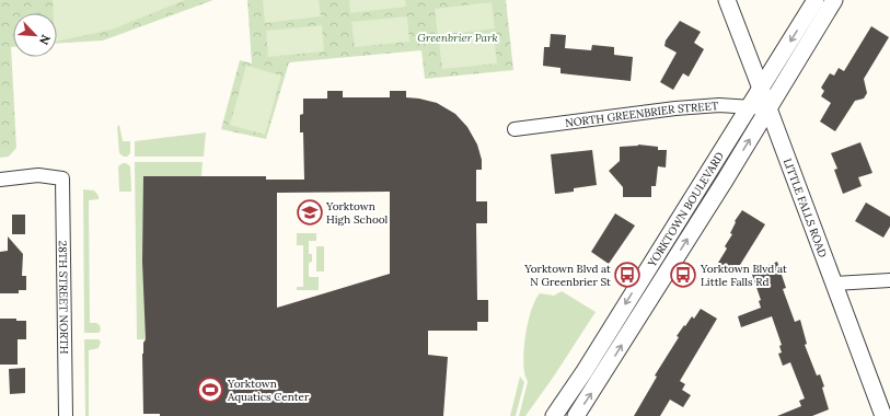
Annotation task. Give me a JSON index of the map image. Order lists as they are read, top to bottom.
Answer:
{
  "streets": {
    "street": [
      "NORTH GREENBRIER STREET",
      "YORKTOWN BOULEVARD",
      "LITTLE FALLS ROAD",
      "28TH STREET NORTH"
    ]
  },
  "crossings": [
    ["NORTH GREENBRIER STREET", "YORKTOWN BOULEVARD"],
    ["NORTH GREENBRIER STREET", "LITTLE FALLS ROAD"],
    ["YORKTOWN BOULEVARD", "LITTLE FALLS ROAD"]
  ],
  "parks": ["Greenbrier Park"],
  "places": {
    "school or university": ["Yorktown High School"],
    "bus stop": ["Yorktown Blvd at N Greenbrier St", "Yorktown Blvd at Little Falls Rd"],
    "sports": ["Yorktown Aquatics Center"]
  },
  "north": "bottom right"
}
